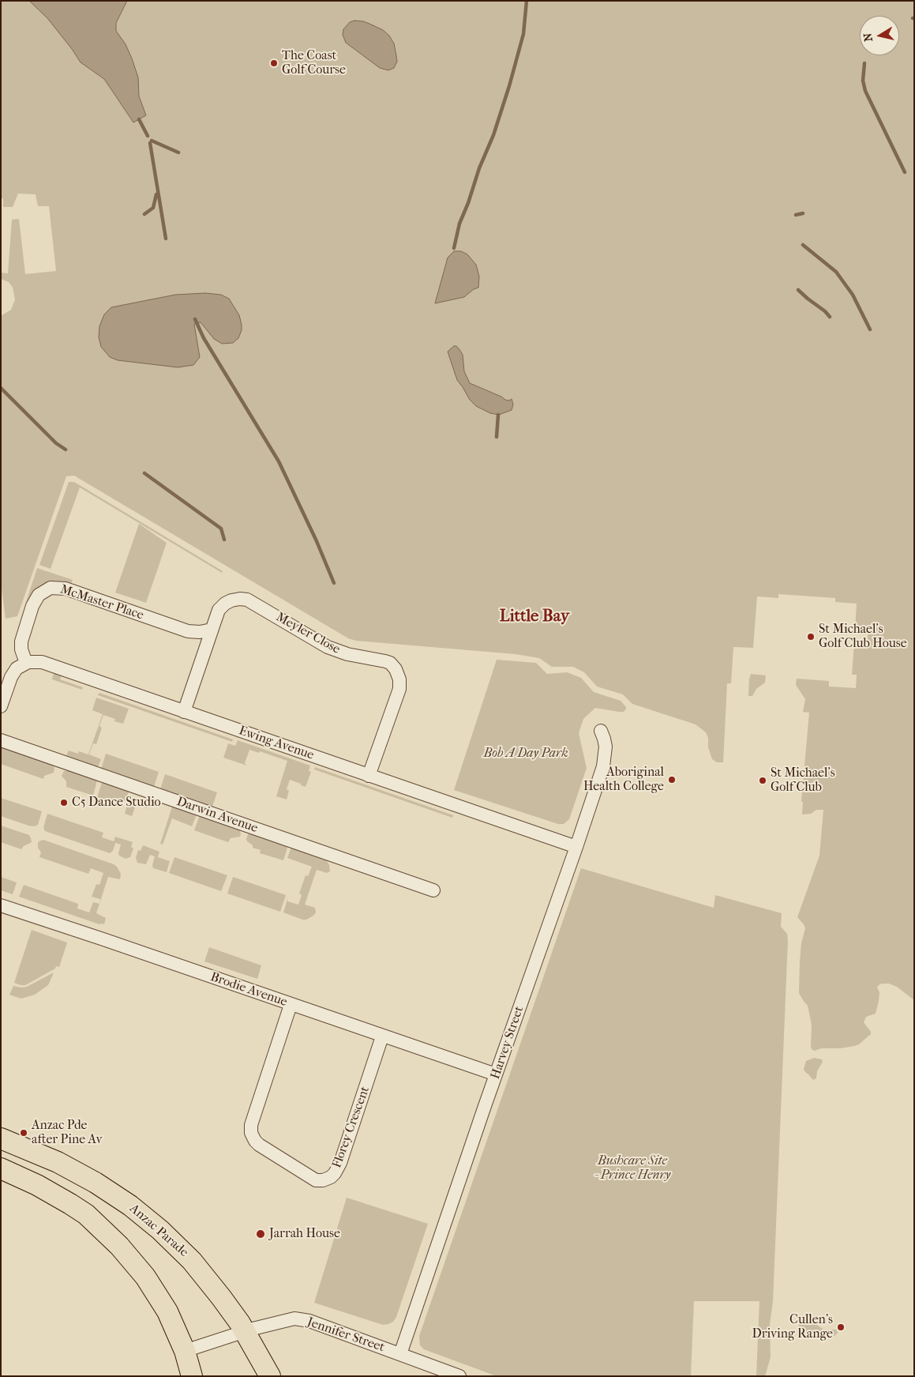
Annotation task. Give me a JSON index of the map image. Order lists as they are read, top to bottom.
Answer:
{
  "streets": {
    "main road": ["Anzac Parade"],
    "street": [
      "McMaster Place",
      "Meyler Close",
      "Ewing Avenue",
      "Darwin Avenue",
      "Brodie Avenue",
      "Harvey Street",
      "Florey Crescent",
      "Jennifer Street"
    ]
  },
  "crossings": [
    ["McMaster Place", "Meyler Close"],
    ["McMaster Place", "Ewing Avenue"],
    ["Meyler Close", "Ewing Avenue"],
    ["Ewing Avenue", "Harvey Street"],
    ["Brodie Avenue", "Harvey Street"],
    ["Brodie Avenue", "Florey Crescent"],
    ["Harvey Street", "Jennifer Street"],
    ["Anzac Parade", "Jennifer Street"]
  ],
  "districts": ["Little Bay"],
  "parks": ["Bob A Day Park", "Bushcare Site - Prince Henry"],
  "places": [
    "The Coast Golf Course",
    "St Michael's Golf Club House",
    "Aboriginal Health College",
    "St Michael's Golf Club",
    "C5 Dance Studio",
    "Anzac Pde after Pine Av",
    "Jarrah House",
    "Cullen's Driving Range"
  ],
  "north": "left"
}
